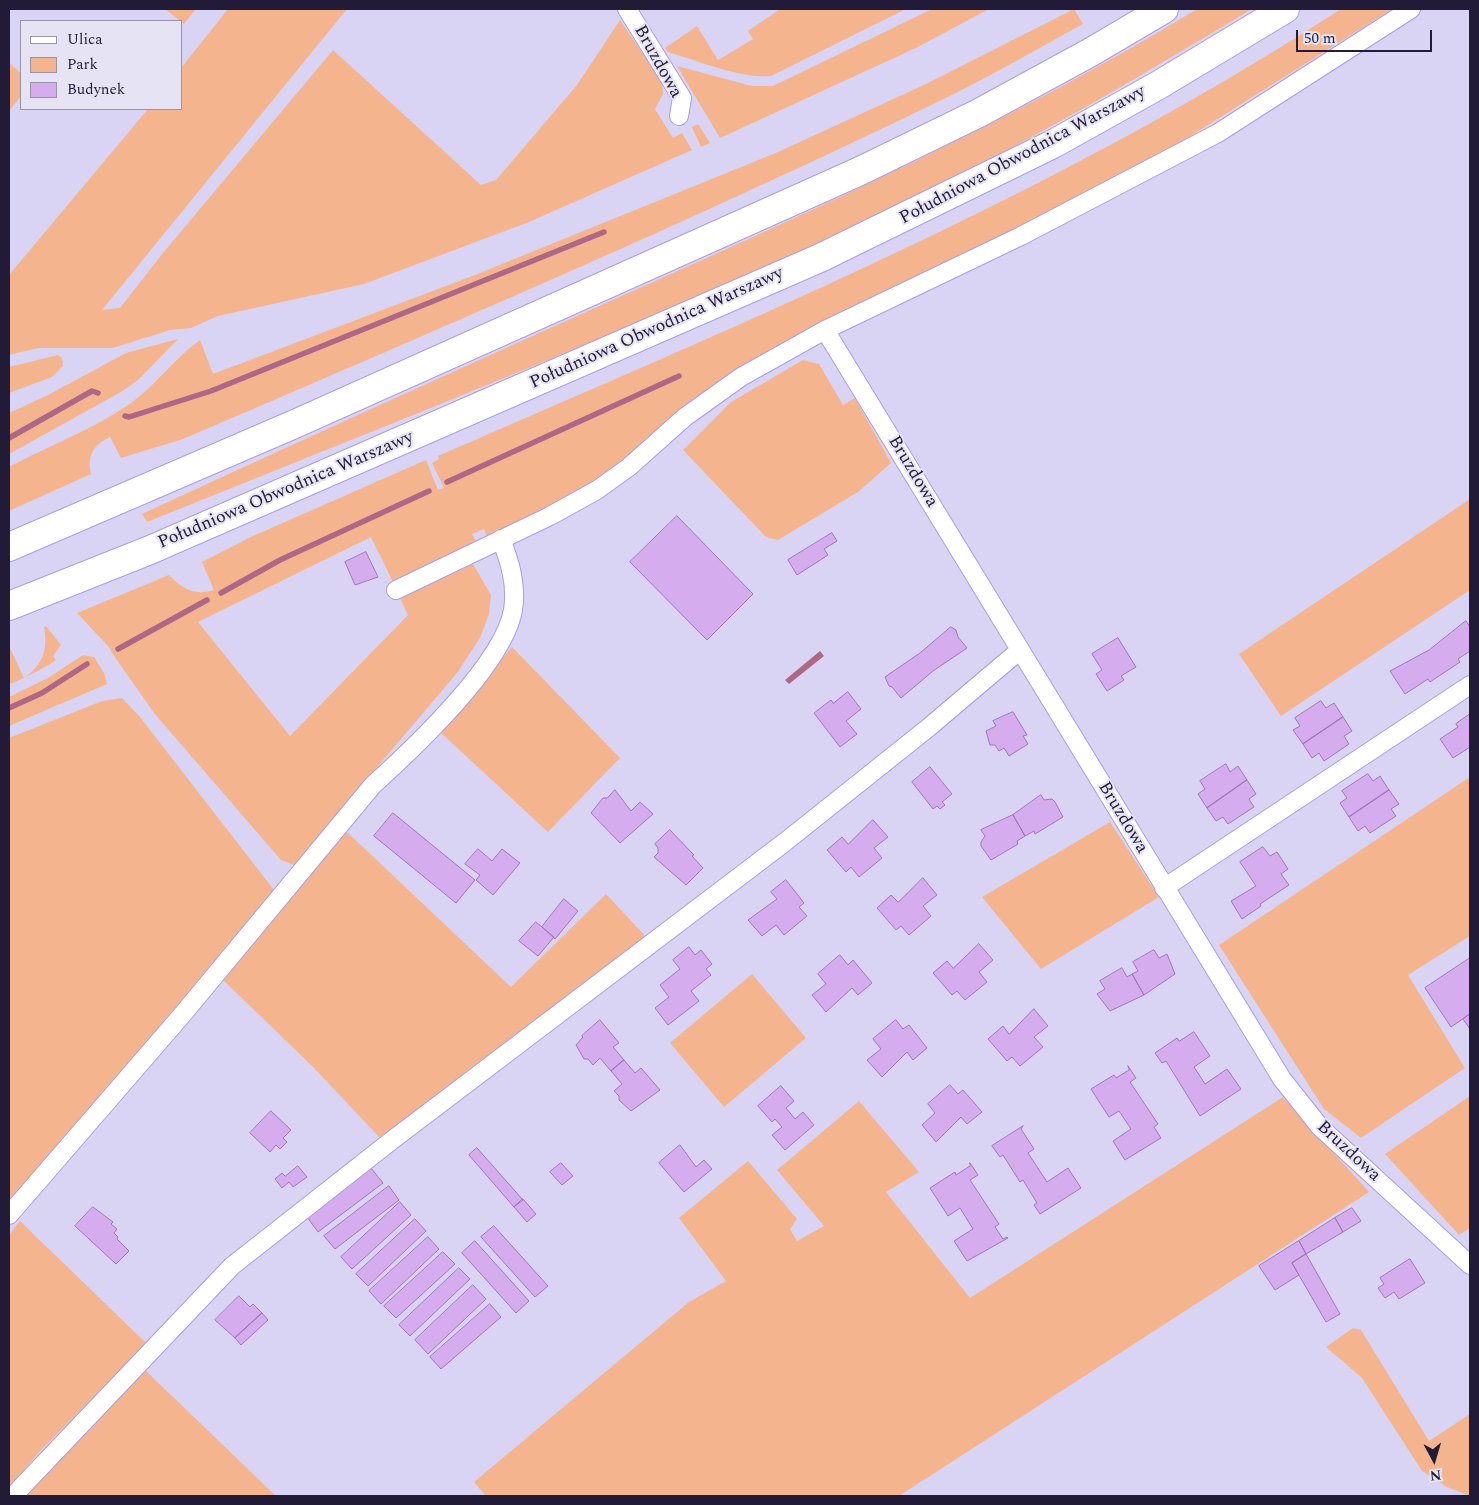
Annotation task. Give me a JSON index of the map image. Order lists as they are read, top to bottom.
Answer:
{
  "streets": {
    "highway": ["Południowa Obwodnica Warszawy"],
    "street": ["Bruzdowa"]
  },
  "legend": ["Ulica", "Park", "Budynek"],
  "scale_bar": "50 m",
  "north": "bottom"
}
